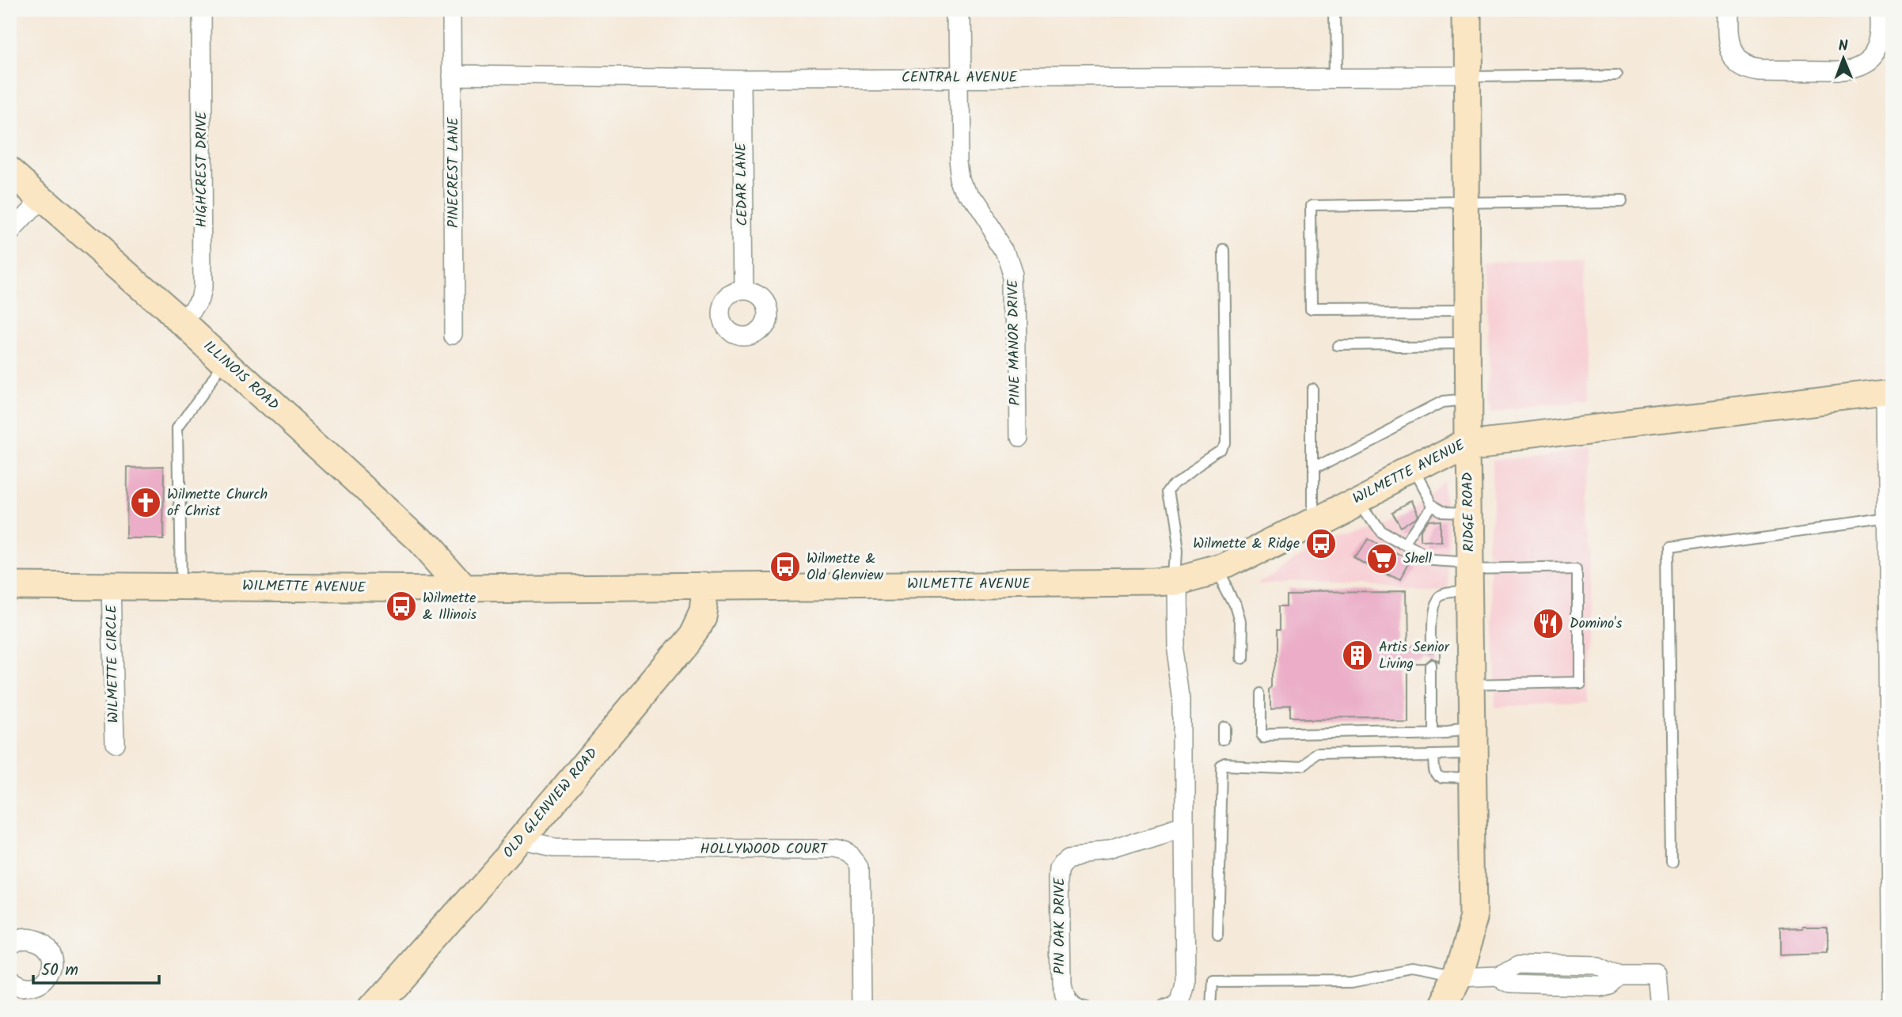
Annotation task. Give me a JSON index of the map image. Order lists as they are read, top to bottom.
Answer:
{
  "streets": {
    "street": [
      "CENTRAL AVENUE",
      "HIGHCREST DRIVE",
      "PINECREST LANE",
      "CEDAR LANE",
      "PINE MANOR DRIVE",
      "ILLINOIS ROAD",
      "WILMETTE AVENUE",
      "RIDGE ROAD",
      "WILMETTE CIRCLE",
      "OLD GLENVIEW ROAD",
      "HOLLYWOOD COURT",
      "PIN OAK DRIVE"
    ]
  },
  "crossings": [
    ["CENTRAL AVENUE", "PINECREST LANE"],
    ["CENTRAL AVENUE", "CEDAR LANE"],
    ["CENTRAL AVENUE", "PINE MANOR DRIVE"],
    ["CENTRAL AVENUE", "RIDGE ROAD"],
    ["HIGHCREST DRIVE", "ILLINOIS ROAD"],
    ["ILLINOIS ROAD", "WILMETTE AVENUE"],
    ["WILMETTE AVENUE", "RIDGE ROAD"],
    ["WILMETTE AVENUE", "WILMETTE CIRCLE"],
    ["WILMETTE AVENUE", "OLD GLENVIEW ROAD"],
    ["OLD GLENVIEW ROAD", "HOLLYWOOD COURT"]
  ],
  "places": {
    "church": ["Wilmette Church of Christ"],
    "bus stop": ["Wilmette & Ridge", "Wilmette & Old Glenview", "Wilmette & Illinois"],
    "supermarket": ["Shell"],
    "restaurant": ["Domino's"],
    "building": ["Artis Senior Living"]
  },
  "scale_bar": "50 m",
  "north": "top"
}
